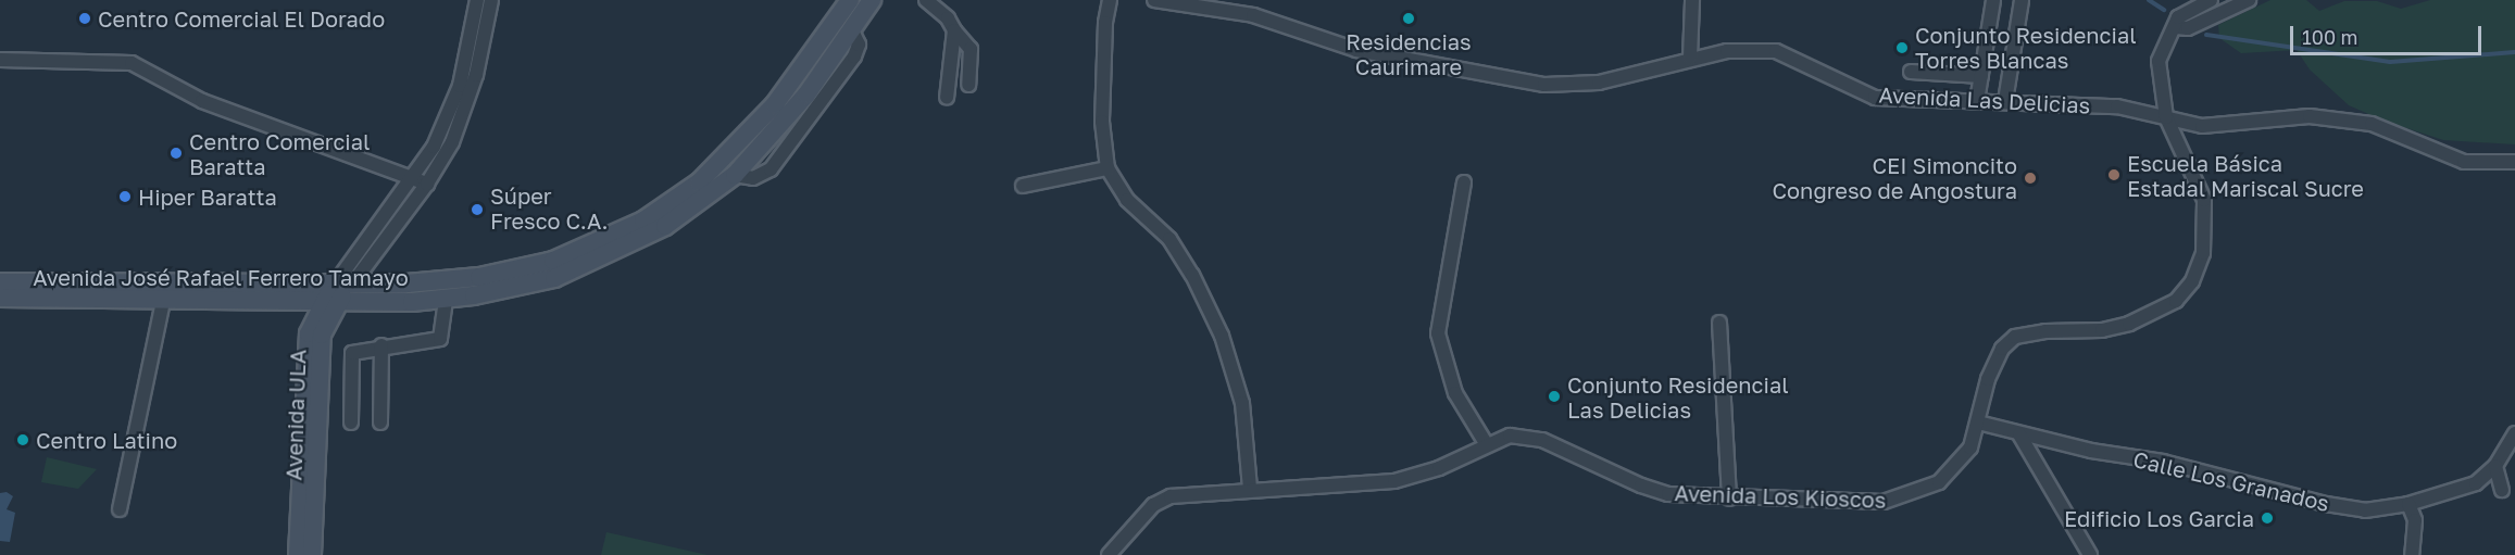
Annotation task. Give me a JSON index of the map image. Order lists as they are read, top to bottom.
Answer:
{
  "streets": {
    "street": [
      "Avenida Las Delicias",
      "Avenida José Rafael Ferrero Tamayo",
      "Avenida ULA",
      "Calle Los Granados",
      "Avenida Los Kioscos"
    ]
  },
  "crossings": [
    ["Avenida Las Delicias", "Avenida Los Kioscos"],
    ["Avenida José Rafael Ferrero Tamayo", "Avenida ULA"],
    ["Calle Los Granados", "Avenida Los Kioscos"]
  ],
  "places": [
    "Centro Comercial El Dorado",
    "Residencias Caurimare",
    "Conjunto Residencial Torres Blancas",
    "Centro Comercial Baratta",
    "Escuela Básica Estadal Mariscal Sucre",
    "CEI Simoncito Congreso de Angostura",
    "Hiper Baratta",
    "Súper Fresco C.A.",
    "Conjunto Residencial Las Delicias",
    "Centro Latino",
    "Edificio Los Garcia"
  ],
  "scale_bar": "100 m"
}
